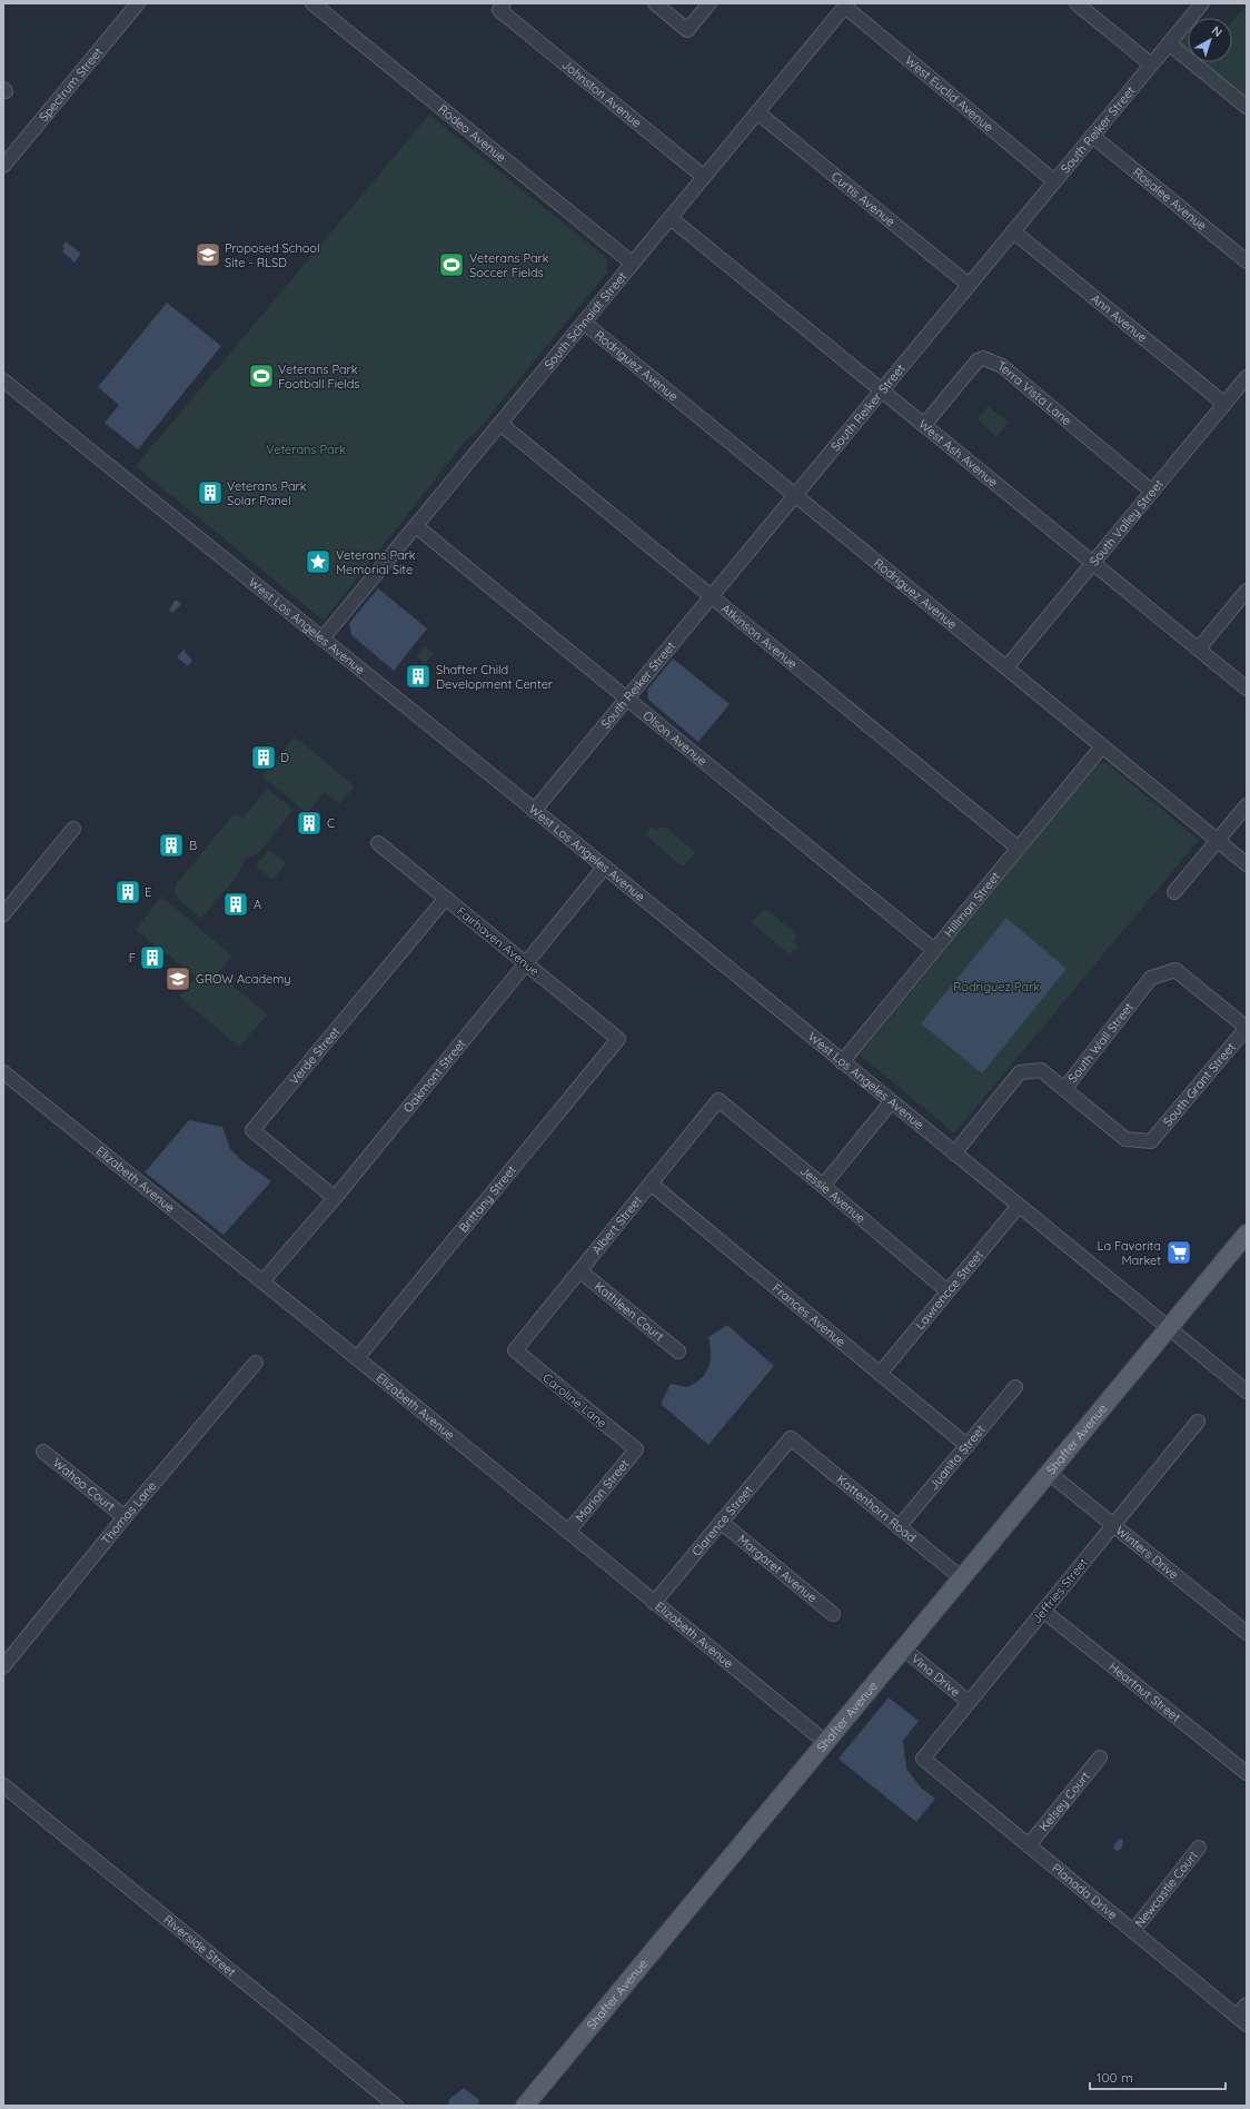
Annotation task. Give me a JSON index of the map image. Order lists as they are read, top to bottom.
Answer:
{
  "streets": {
    "main road": ["Shafter Avenue"],
    "street": [
      "Spectrum Street",
      "Johnston Avenue",
      "West Euclid Avenue",
      "South Reiker Street",
      "Rodeo Avenue",
      "Rosalee Avenue",
      "Curtis Avenue",
      "Ann Avenue",
      "South Schnaidt Street",
      "Rodriguez Avenue",
      "Terra Vista Lane",
      "West Ash Avenue",
      "South Valley Street",
      "West Los Angeles Avenue",
      "Atkinson Avenue",
      "Olson Avenue",
      "Hillman Street",
      "Fairhaven Avenue",
      "South Wall Street",
      "Verde Street",
      "Oakmont Street",
      "South Grant Street",
      "Elizabeth Avenue",
      "Jessie Avenue",
      "Brittany Street",
      "Albert Street",
      "Lawrencce Street",
      "Kathleen Court",
      "Frances Avenue",
      "Caroline Lane",
      "Juanita Street",
      "Wahoo Court",
      "Marion Street",
      "Kattenhorn Road",
      "Thomas Lane",
      "Clarence Street",
      "Winters Drive",
      "Margaret Avenue",
      "Jeffries Street",
      "Vina Drive",
      "Heartnut Street",
      "Kelsey Court",
      "Newcastle Court",
      "Planada Drive",
      "Riverside Street"
    ]
  },
  "crossings": [
    ["Johnston Avenue", "South Schnaidt Street"],
    ["West Euclid Avenue", "South Reiker Street"],
    ["West Euclid Avenue", "South Schnaidt Street"],
    ["South Reiker Street", "Rosalee Avenue"],
    ["South Reiker Street", "Curtis Avenue"],
    ["South Reiker Street", "Ann Avenue"],
    ["South Reiker Street", "Rodriguez Avenue"],
    ["South Reiker Street", "West Ash Avenue"],
    ["South Reiker Street", "West Los Angeles Avenue"],
    ["South Reiker Street", "Atkinson Avenue"],
    ["South Reiker Street", "Olson Avenue"],
    ["Rodeo Avenue", "South Schnaidt Street"],
    ["Curtis Avenue", "South Schnaidt Street"],
    ["Ann Avenue", "South Valley Street"],
    ["South Schnaidt Street", "Rodriguez Avenue"],
    ["South Schnaidt Street", "West Ash Avenue"],
    ["South Schnaidt Street", "West Los Angeles Avenue"],
    ["South Schnaidt Street", "Atkinson Avenue"],
    ["South Schnaidt Street", "Olson Avenue"],
    ["Rodriguez Avenue", "South Valley Street"],
    ["Rodriguez Avenue", "Hillman Street"],
    ["Terra Vista Lane", "West Ash Avenue"],
    ["Terra Vista Lane", "South Valley Street"],
    ["West Ash Avenue", "South Valley Street"],
    ["West Los Angeles Avenue", "Hillman Street"],
    ["West Los Angeles Avenue", "South Wall Street"],
    ["West Los Angeles Avenue", "Oakmont Street"],
    ["West Los Angeles Avenue", "Lawrencce Street"],
    ["West Los Angeles Avenue", "Shafter Avenue"],
    ["Atkinson Avenue", "Hillman Street"],
    ["Olson Avenue", "Hillman Street"],
    ["Fairhaven Avenue", "Verde Street"],
    ["Fairhaven Avenue", "Oakmont Street"],
    ["Fairhaven Avenue", "Brittany Street"],
    ["South Wall Street", "South Grant Street"],
    ["Verde Street", "Oakmont Street"],
    ["Oakmont Street", "Elizabeth Avenue"],
    ["Elizabeth Avenue", "Brittany Street"],
    ["Elizabeth Avenue", "Shafter Avenue"],
    ["Elizabeth Avenue", "Marion Street"],
    ["Elizabeth Avenue", "Clarence Street"],
    ["Jessie Avenue", "Albert Street"],
    ["Jessie Avenue", "Lawrencce Street"],
    ["Albert Street", "Kathleen Court"],
    ["Albert Street", "Frances Avenue"],
    ["Albert Street", "Caroline Lane"],
    ["Lawrencce Street", "Frances Avenue"],
    ["Frances Avenue", "Juanita Street"],
    ["Caroline Lane", "Marion Street"],
    ["Shafter Avenue", "Kattenhorn Road"],
    ["Shafter Avenue", "Winters Drive"],
    ["Shafter Avenue", "Vina Drive"],
    ["Juanita Street", "Kattenhorn Road"],
    ["Wahoo Court", "Thomas Lane"],
    ["Kattenhorn Road", "Clarence Street"],
    ["Clarence Street", "Margaret Avenue"],
    ["Winters Drive", "Jeffries Street"],
    ["Jeffries Street", "Vina Drive"],
    ["Jeffries Street", "Heartnut Street"],
    ["Jeffries Street", "Planada Drive"],
    ["Kelsey Court", "Planada Drive"],
    ["Newcastle Court", "Planada Drive"]
  ],
  "parks": ["Veterans Park", "Rodriguez Park"],
  "places": {
    "school or university": ["Proposed School Site - RLSD", "GROW Academy"],
    "sports": ["Veterans Park Soccer Fields", "Veterans Park Football Fields"],
    "building": [
      "Veterans Park Solar Panel",
      "Shafter Child Development Center",
      "D",
      "C",
      "B",
      "E",
      "A",
      "F"
    ],
    "place": ["Veterans Park Memorial Site"],
    "supermarket": ["La Favorita Market"]
  },
  "scale_bar": "100 m",
  "north": "top right"
}
